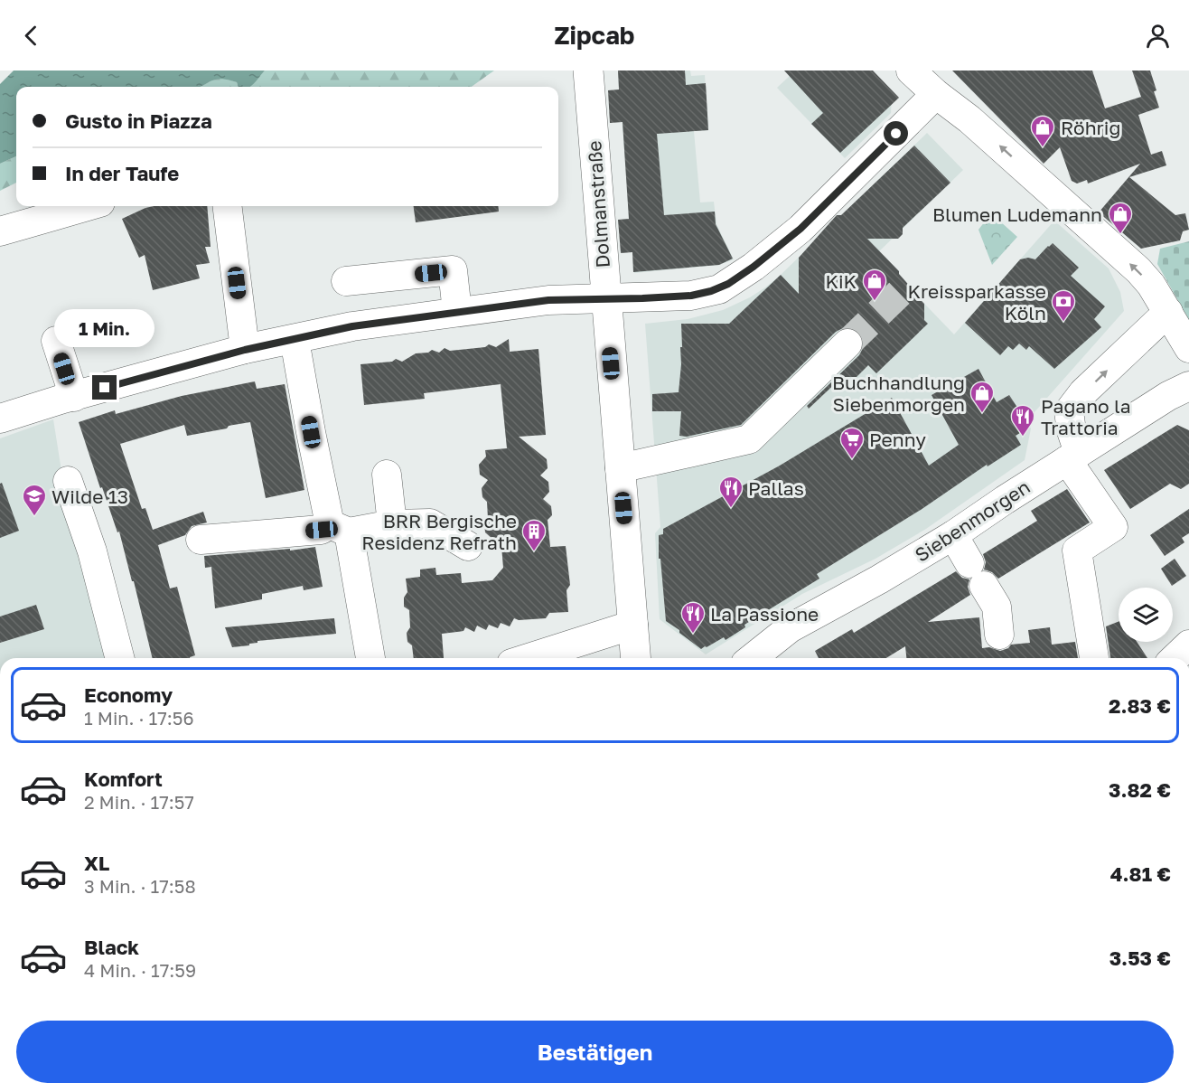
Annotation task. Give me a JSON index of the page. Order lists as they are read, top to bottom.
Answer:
{
  "streets": {
    "main road": ["Dolmanstraße"],
    "street": ["Siebenmorgen"]
  },
  "places": {
    "shop": [
      "Röhrig",
      "Blumen Ludemann",
      "KiK",
      "Buchhandlung Siebenmorgen"
    ],
    "bank": ["Kreissparkasse Köln"],
    "restaurant": ["Pagano la Trattoria", "Pallas", "La Passione"],
    "supermarket": ["Penny"],
    "school or university": ["Wilde 13"],
    "building": ["BRR Bergische Residenz Refrath"]
  },
  "page": {
    "header": "Zipcab",
    "banner": ["Gusto in Piazza", "In der Taufe"],
    "bubble": "1 Min.",
    "list": [
      {
        "name": "Economy",
        "note": "1 Min. · 17:56",
        "value": "2.83 €"
      },
      {
        "name": "Komfort",
        "note": "2 Min. · 17:57",
        "value": "3.82 €"
      },
      {
        "name": "XL",
        "note": "3 Min. · 17:58",
        "value": "4.81 €"
      },
      {
        "name": "Black",
        "note": "4 Min. · 17:59",
        "value": "3.53 €"
      }
    ],
    "buttons": "Bestätigen"
  }
}
